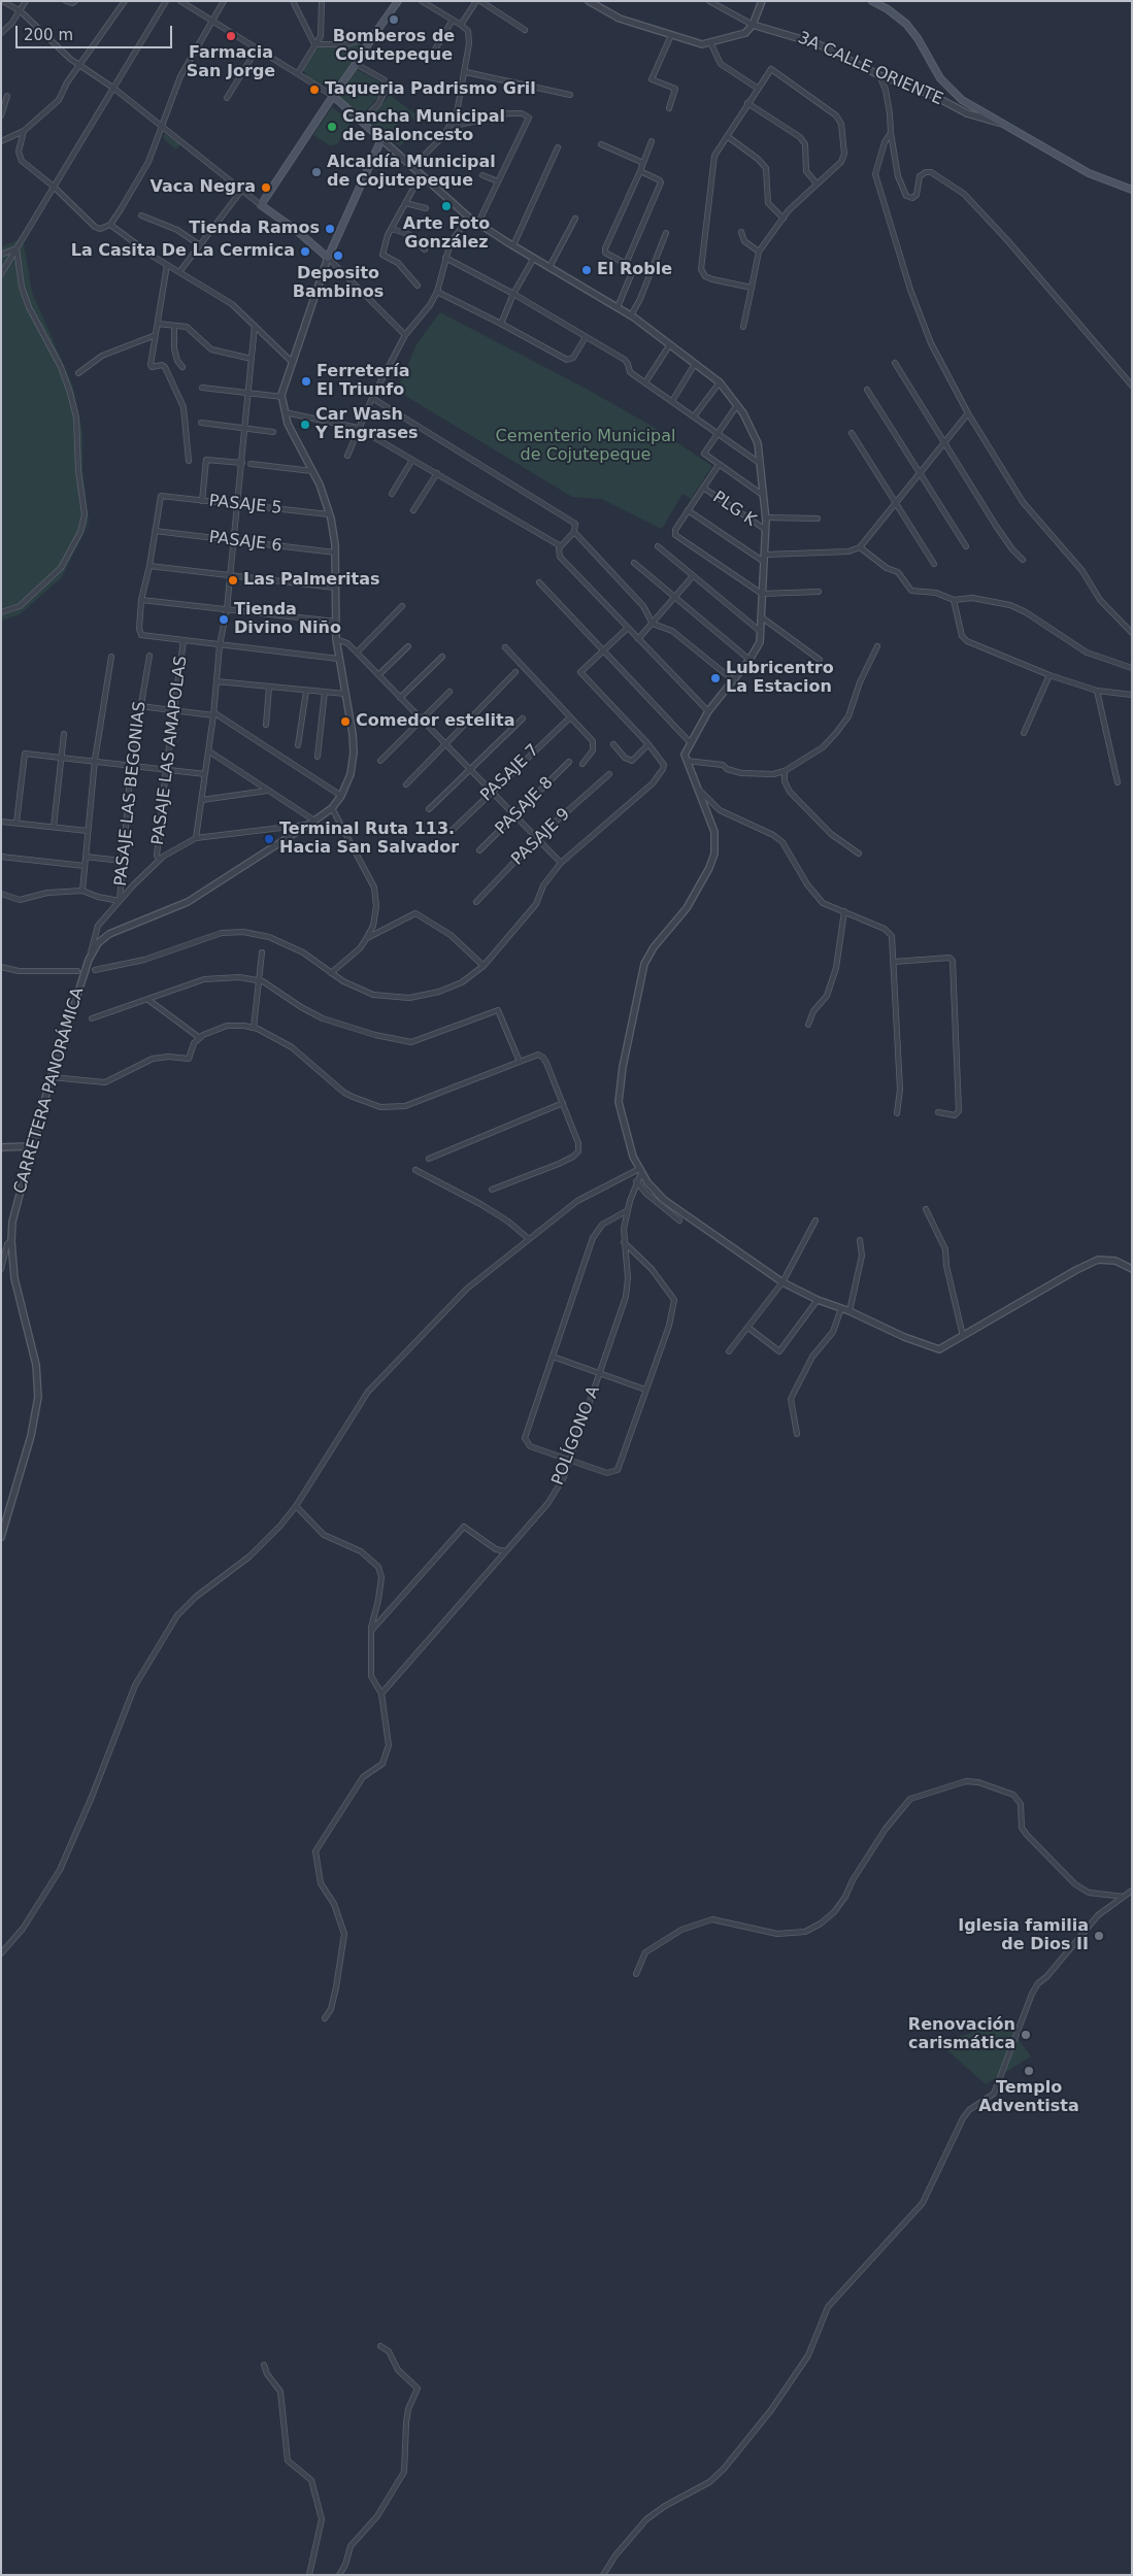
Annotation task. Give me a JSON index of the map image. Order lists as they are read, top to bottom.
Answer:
{
  "streets": {
    "street": [
      "3A CALLE ORIENTE",
      "PASAJE 5",
      "PLG K",
      "PASAJE 6",
      "PASAJE LAS AMAPOLAS",
      "PASAJE 7",
      "PASAJE LAS BEGONIAS",
      "PASAJE 8",
      "PASAJE 9",
      "CARRETERA PANORÁMICA",
      "POLÍGONO A"
    ]
  },
  "crossings": [
    ["PASAJE 5", "PASAJE 6"],
    ["PASAJE 5", "CARRETERA PANORÁMICA"],
    ["PASAJE 6", "CARRETERA PANORÁMICA"]
  ],
  "parks": ["Cementerio Municipal de Cojutepeque"],
  "places": [
    "Bomberos de Cojutepeque",
    "Farmacia San Jorge",
    "Taqueria Padrismo Gril",
    "Cancha Municipal de Baloncesto",
    "Alcaldía Municipal de Cojutepeque",
    "Vaca Negra",
    "Arte Foto González",
    "Tienda Ramos",
    "La Casita De La Cermica",
    "Deposito Bambinos",
    "El Roble",
    "Ferretería El Triunfo",
    "Car Wash Y Engrases",
    "Las Palmeritas",
    "Tienda Divino Niño",
    "Lubricentro La Estacion",
    "Comedor estelita",
    "Terminal Ruta 113. Hacia San Salvador",
    "Iglesia familia de Dios II",
    "Renovación carismática",
    "Templo Adventista"
  ],
  "scale_bar": "200 m"
}
